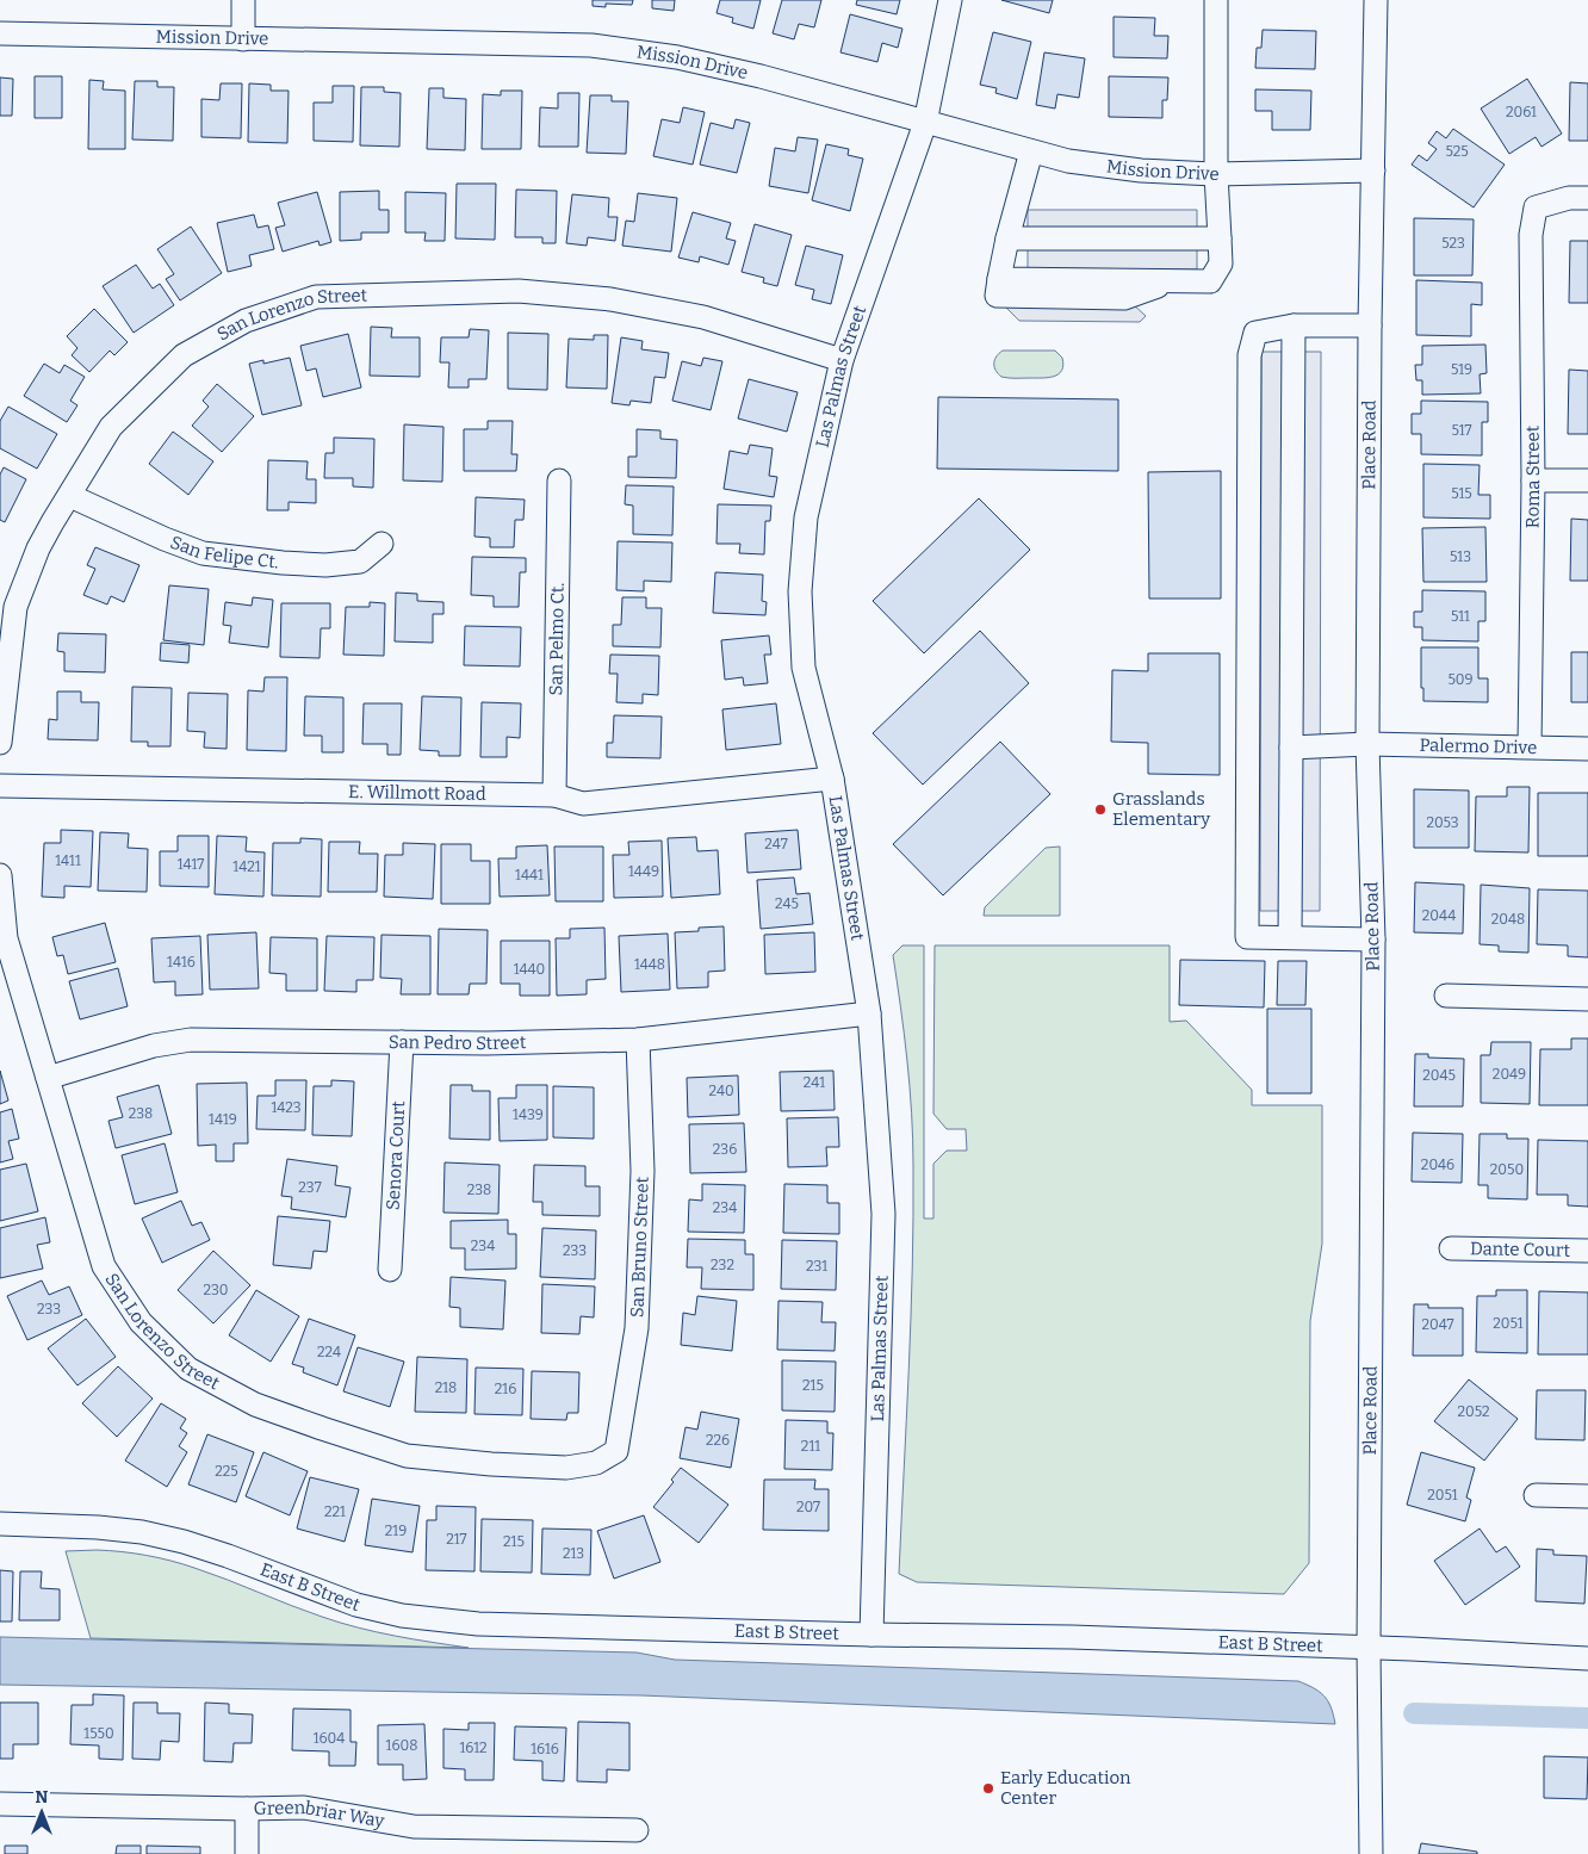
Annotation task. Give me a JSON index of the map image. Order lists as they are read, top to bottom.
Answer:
{
  "streets": {
    "street": [
      "Mission Drive",
      "San Lorenzo Street",
      "Las Palmas Street",
      "Place Road",
      "Roma Street",
      "San Felipe Ct.",
      "San Pelmo Ct.",
      "Palermo Drive",
      "E. Willmott Road",
      "San Pedro Street",
      "Senora Court",
      "San Bruno Street",
      "Dante Court",
      "East B Street",
      "Greenbriar Way"
    ]
  },
  "crossings": [
    ["Mission Drive", "Las Palmas Street"],
    ["Mission Drive", "Place Road"],
    ["San Lorenzo Street", "Las Palmas Street"],
    ["San Lorenzo Street", "San Felipe Ct."],
    ["San Lorenzo Street", "San Pedro Street"],
    ["San Lorenzo Street", "San Bruno Street"],
    ["Las Palmas Street", "E. Willmott Road"],
    ["Las Palmas Street", "San Pedro Street"],
    ["Las Palmas Street", "East B Street"],
    ["Place Road", "Palermo Drive"],
    ["Place Road", "East B Street"],
    ["Roma Street", "Palermo Drive"],
    ["San Pelmo Ct.", "E. Willmott Road"],
    ["San Pedro Street", "Senora Court"],
    ["San Pedro Street", "San Bruno Street"]
  ],
  "places": ["Grasslands Elementary", "Early Education Center"],
  "house_numbers": [
    "2061",
    "525",
    "523",
    "519",
    "517",
    "515",
    "513",
    "511",
    "509",
    "2053",
    "247",
    "1411",
    "1417",
    "1421",
    "1449",
    "1441",
    "245",
    "2044",
    "2048",
    "1416",
    "1448",
    "1440",
    "2049",
    "2045",
    "241",
    "240",
    "1423",
    "238",
    "1439",
    "1419",
    "236",
    "2046",
    "2050",
    "237",
    "238",
    "234",
    "234",
    "233",
    "232",
    "231",
    "230",
    "233",
    "2051",
    "2047",
    "224",
    "215",
    "218",
    "216",
    "2052",
    "226",
    "211",
    "225",
    "2051",
    "207",
    "221",
    "219",
    "217",
    "215",
    "213",
    "1550",
    "1604",
    "1608",
    "1612",
    "1616"
  ],
  "north": "top"
}
